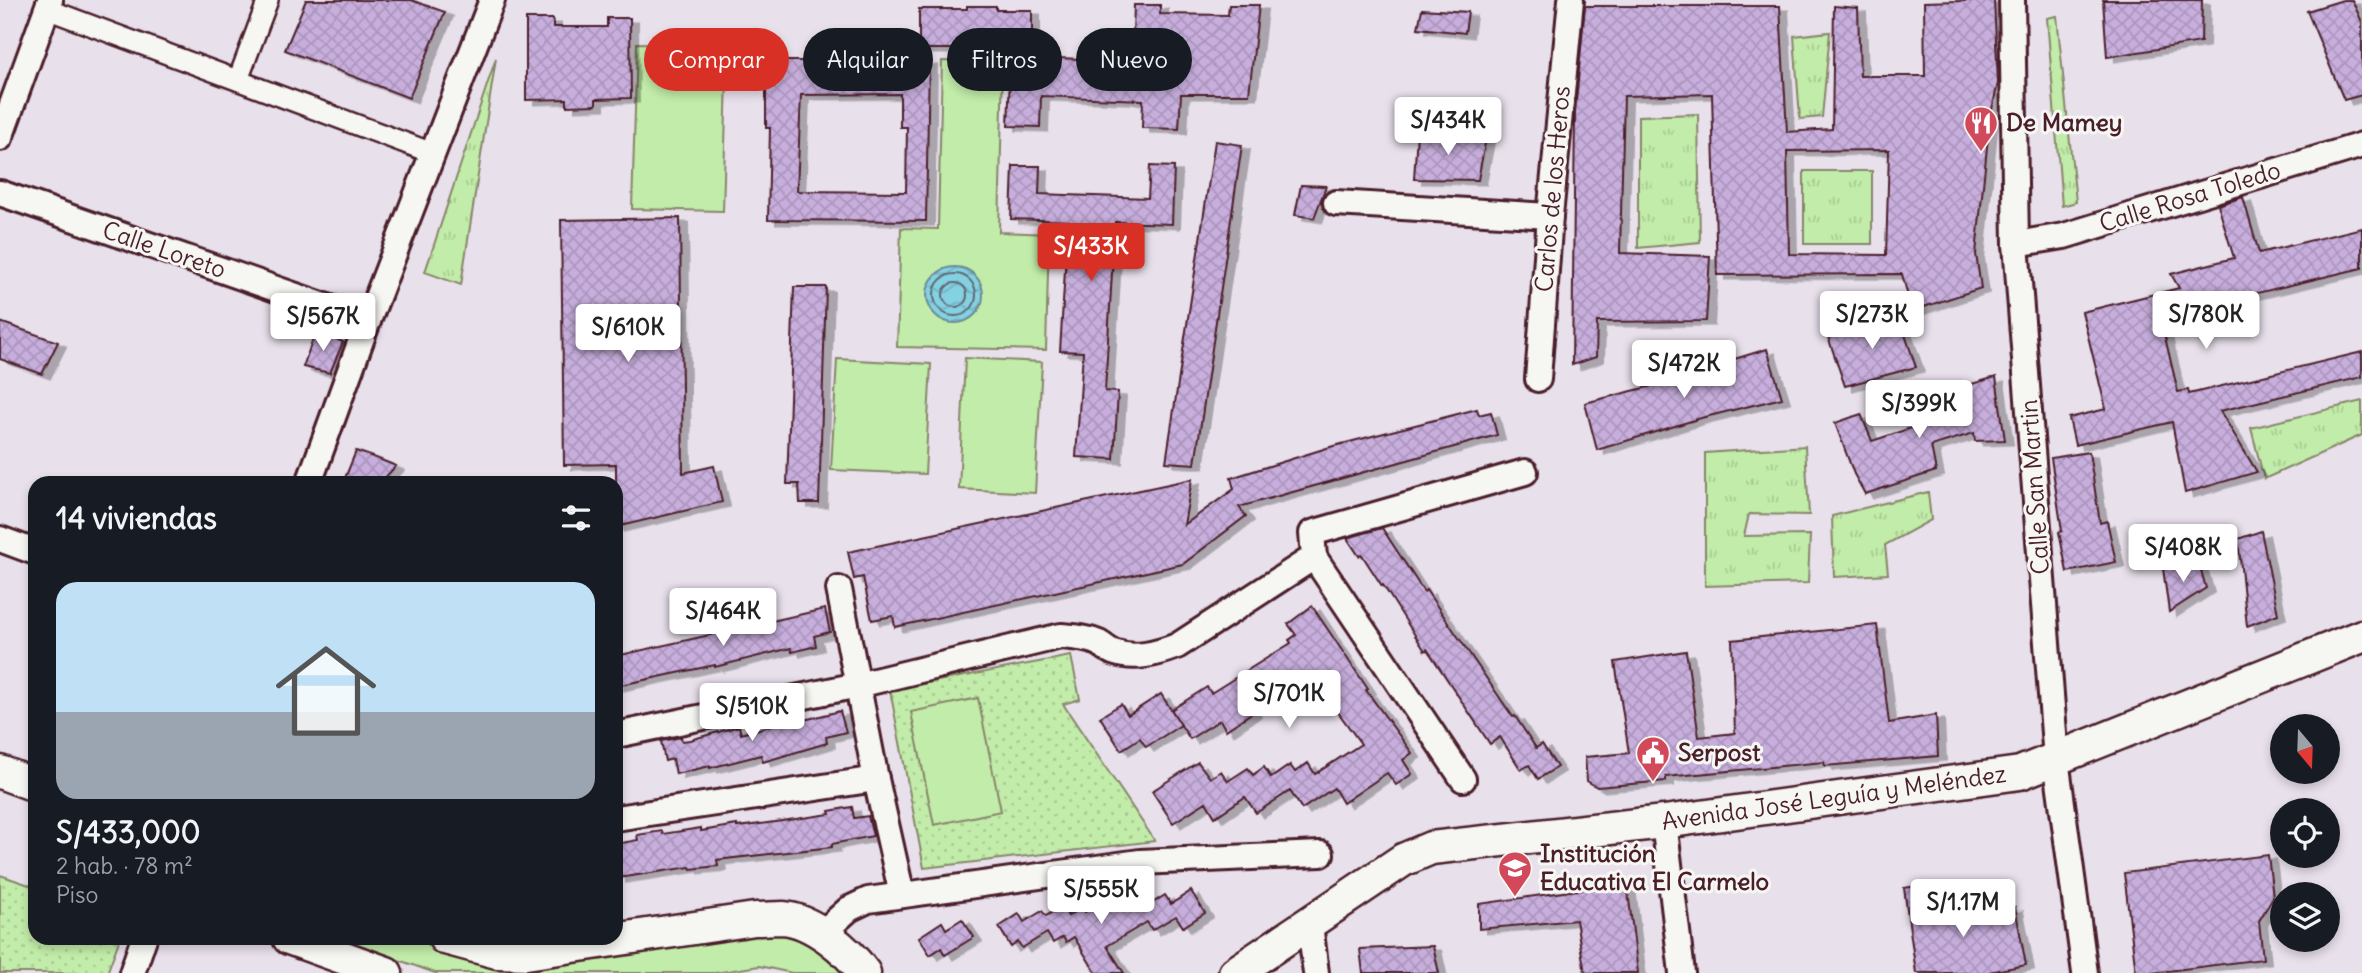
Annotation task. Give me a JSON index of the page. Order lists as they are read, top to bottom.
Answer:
{
  "streets": {
    "street": [
      "Carlos de los Heros",
      "Calle Rosa Toledo",
      "Calle Loreto",
      "Calle San Martin",
      "Avenida José Leguía y Meléndez"
    ]
  },
  "crossings": [
    ["Calle Rosa Toledo", "Calle San Martin"],
    ["Calle San Martin", "Avenida José Leguía y Meléndez"]
  ],
  "places": {
    "restaurant": ["De Mamey"],
    "public building": ["Serpost"],
    "school or university": ["Institución Educativa El Carmelo"]
  },
  "north": "bottom",
  "page": {
    "chip": [
      "Comprar",
      "Alquilar",
      "Filtros",
      "Nuevo"
    ],
    "price": [
      "S/434K",
      "S/433K",
      "S/273K",
      "S/780K",
      "S/567K",
      "S/610K",
      "S/472K",
      "S/399K",
      "S/408K",
      "S/464K",
      "S/701K",
      "S/510K",
      "S/555K",
      "S/1.17M"
    ],
    "heading": "14 viviendas",
    "list": [
      {
        "name": "S/433,000",
        "note": "2 hab. · 78 m² · Piso"
      }
    ]
  }
}
